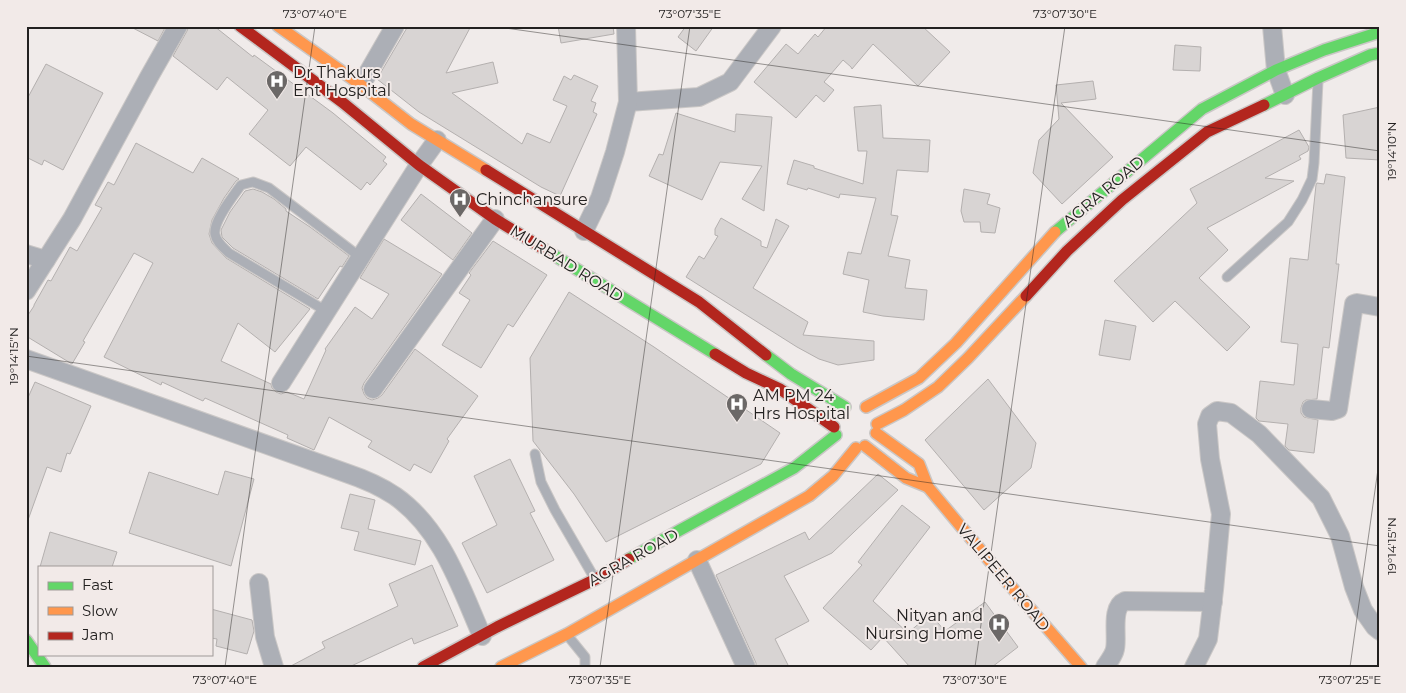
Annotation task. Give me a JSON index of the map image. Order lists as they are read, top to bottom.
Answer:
{
  "streets": {
    "main road": ["AGRA ROAD", "MURBAD ROAD", "VALIPEER ROAD"]
  },
  "crossings": [
    ["AGRA ROAD", "MURBAD ROAD"],
    ["AGRA ROAD", "VALIPEER ROAD"],
    ["MURBAD ROAD", "VALIPEER ROAD"]
  ],
  "places": {
    "hospital": [
      "Dr Thakurs Ent Hospital",
      "Chinchansure",
      "AM PM 24 Hrs Hospital",
      "Nityan and Nursing Home"
    ]
  },
  "legend": ["Fast", "Slow", "Jam"],
  "coordinates": [
    "73°07'40\"E",
    "73°07'35\"E",
    "73°07'30\"E",
    "19°14'10\"N",
    "19°14'15\"N",
    "73°07'25\"E"
  ]
}
